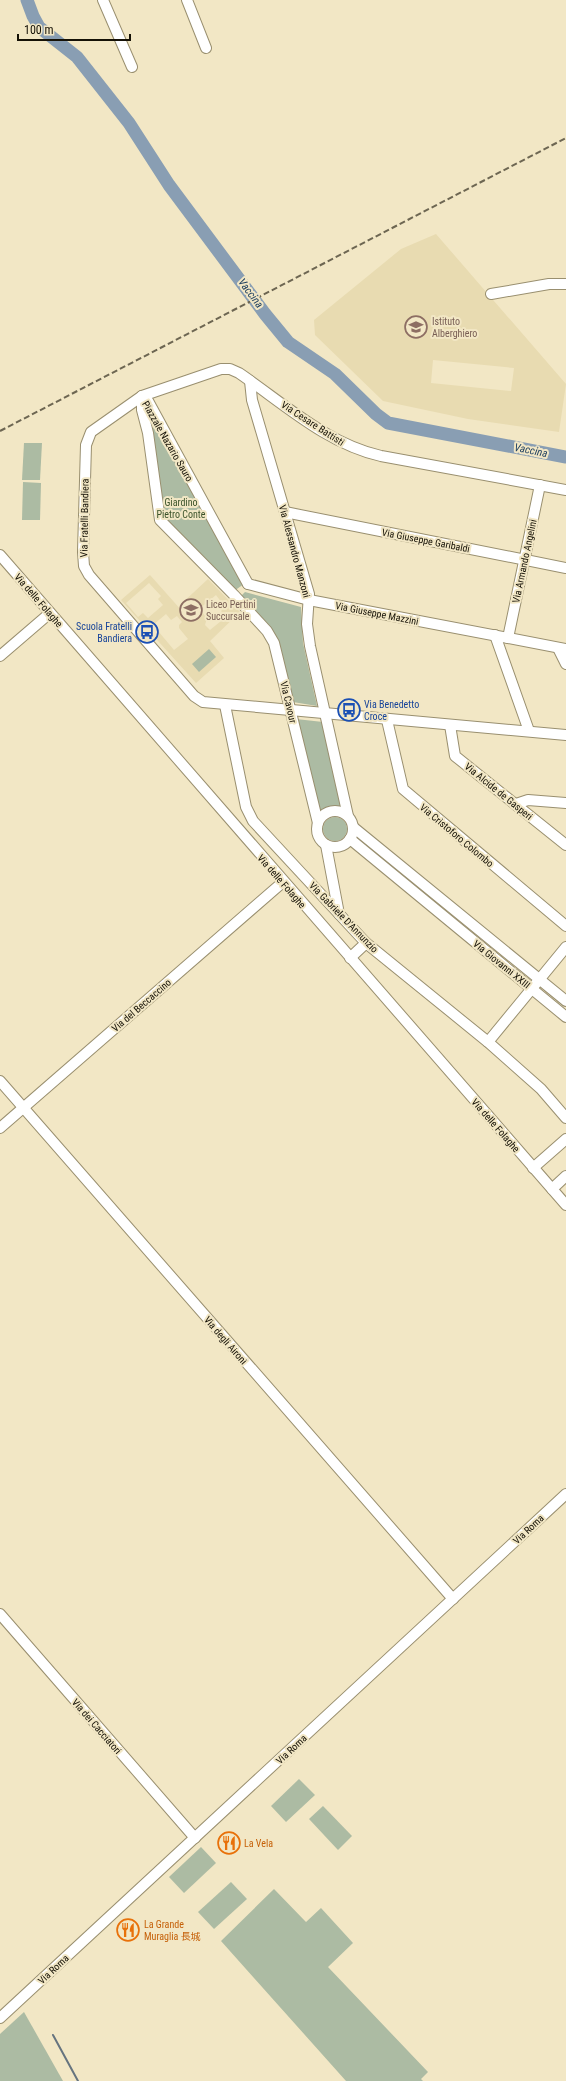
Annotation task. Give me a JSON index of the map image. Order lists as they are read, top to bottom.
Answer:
{
  "streets": {
    "street": [
      "Via Cesare Battisti",
      "Piazzale Nazario Sauro",
      "Via Fratelli Bandiera",
      "Via Giuseppe Garibaldi",
      "Via Alessandro Manzoni",
      "Via Armando Angelini",
      "Via delle Folaghe",
      "Via Giuseppe Mazzini",
      "Via Cavour",
      "Via Alcide de Gasperi",
      "Via Cristoforo Colombo",
      "Via Gabriele D'Annunzio",
      "Via Giovanni XXIII",
      "Via del Beccaccino",
      "Via degli Aironi",
      "Via Roma",
      "Via dei Cacciatori"
    ]
  },
  "crossings": [
    ["Via Cesare Battisti", "Piazzale Nazario Sauro"],
    ["Via Cesare Battisti", "Via Fratelli Bandiera"],
    ["Via Cesare Battisti", "Via Alessandro Manzoni"],
    ["Via Cesare Battisti", "Via Armando Angelini"],
    ["Piazzale Nazario Sauro", "Via Fratelli Bandiera"],
    ["Piazzale Nazario Sauro", "Via Giuseppe Mazzini"],
    ["Piazzale Nazario Sauro", "Via Cavour"],
    ["Via Fratelli Bandiera", "Via Cavour"],
    ["Via Fratelli Bandiera", "Via Gabriele D'Annunzio"],
    ["Via Giuseppe Garibaldi", "Via Alessandro Manzoni"],
    ["Via Giuseppe Garibaldi", "Via Armando Angelini"],
    ["Via Alessandro Manzoni", "Via Giuseppe Mazzini"],
    ["Via Alessandro Manzoni", "Via Cavour"],
    ["Via Alessandro Manzoni", "Via Giovanni XXIII"],
    ["Via Armando Angelini", "Via Giuseppe Mazzini"],
    ["Via delle Folaghe", "Via del Beccaccino"],
    ["Via Cavour", "Via Giovanni XXIII"],
    ["Via del Beccaccino", "Via degli Aironi"],
    ["Via degli Aironi", "Via Roma"],
    ["Via Roma", "Via dei Cacciatori"]
  ],
  "water": ["Vaccina"],
  "parks": ["Giardino Pietro Conte"],
  "places": {
    "school or university": ["Istituto Alberghiero", "Liceo Pertini Succursale"],
    "bus stop": ["Scuola Fratelli Bandiera", "Via Benedetto Croce"],
    "restaurant": ["La Vela", "La Grande Muraglia 長城"]
  },
  "scale_bar": "100 m"
}
